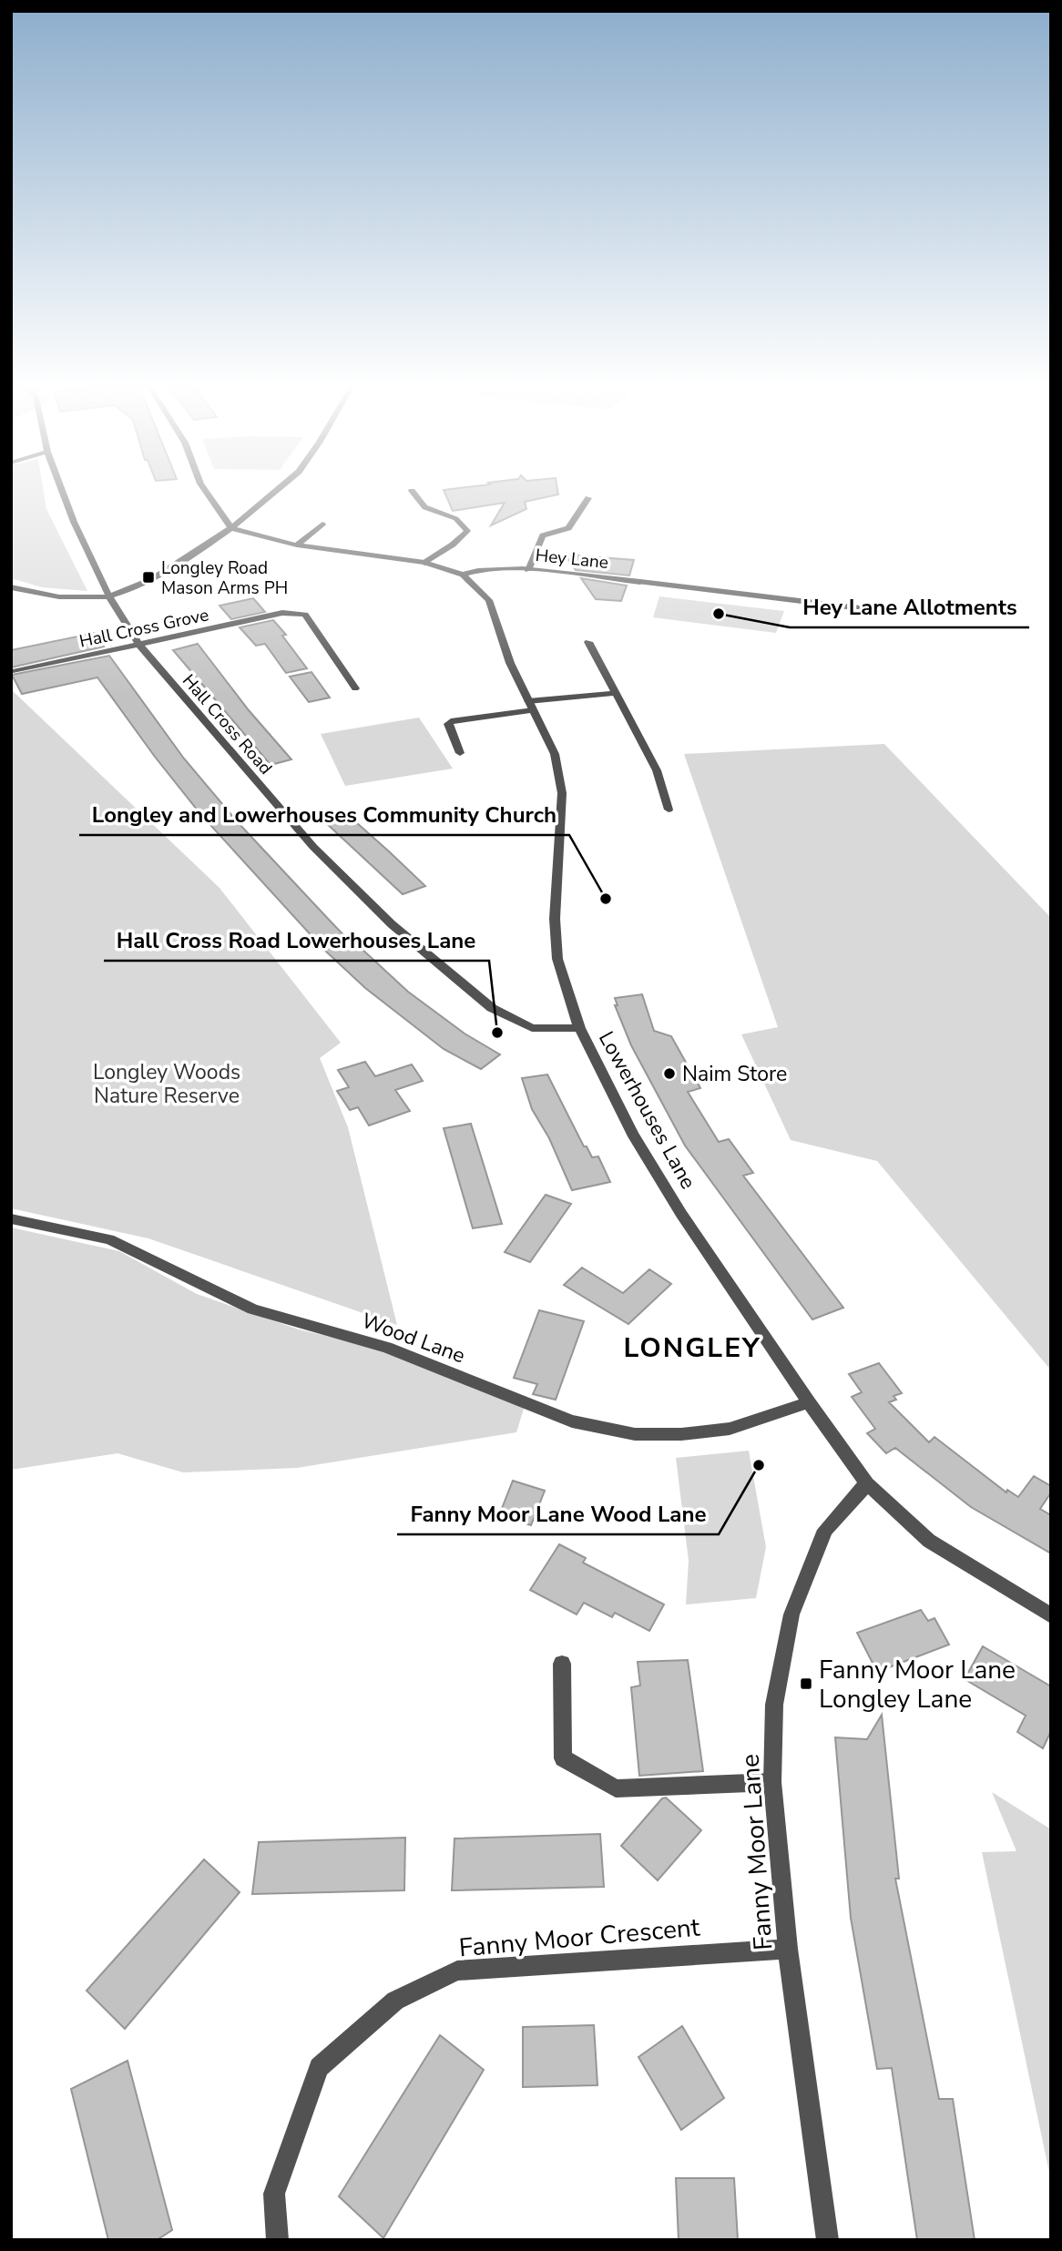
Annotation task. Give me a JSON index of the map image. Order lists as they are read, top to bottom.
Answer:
{
  "streets": {
    "street": [
      "Hey Lane",
      "Hall Cross Grove",
      "Hall Cross Road",
      "Lowerhouses Lane",
      "Wood Lane",
      "Fanny Moor Lane",
      "Fanny Moor Crescent"
    ]
  },
  "crossings": [
    ["Hey Lane", "Lowerhouses Lane"],
    ["Hall Cross Grove", "Hall Cross Road"],
    ["Hall Cross Road", "Lowerhouses Lane"],
    ["Lowerhouses Lane", "Wood Lane"],
    ["Lowerhouses Lane", "Fanny Moor Lane"],
    ["Fanny Moor Lane", "Fanny Moor Crescent"]
  ],
  "districts": ["LONGLEY"],
  "parks": ["Longley Woods Nature Reserve"],
  "places": {
    "transit": ["Longley Road Mason Arms PH", "Fanny Moor Lane Longley Lane"],
    "other": [
      "Hey Lane Allotments",
      "Longley and Lowerhouses Community Church",
      "Hall Cross Road Lowerhouses Lane",
      "Naim Store",
      "Fanny Moor Lane Wood Lane"
    ]
  }
}
